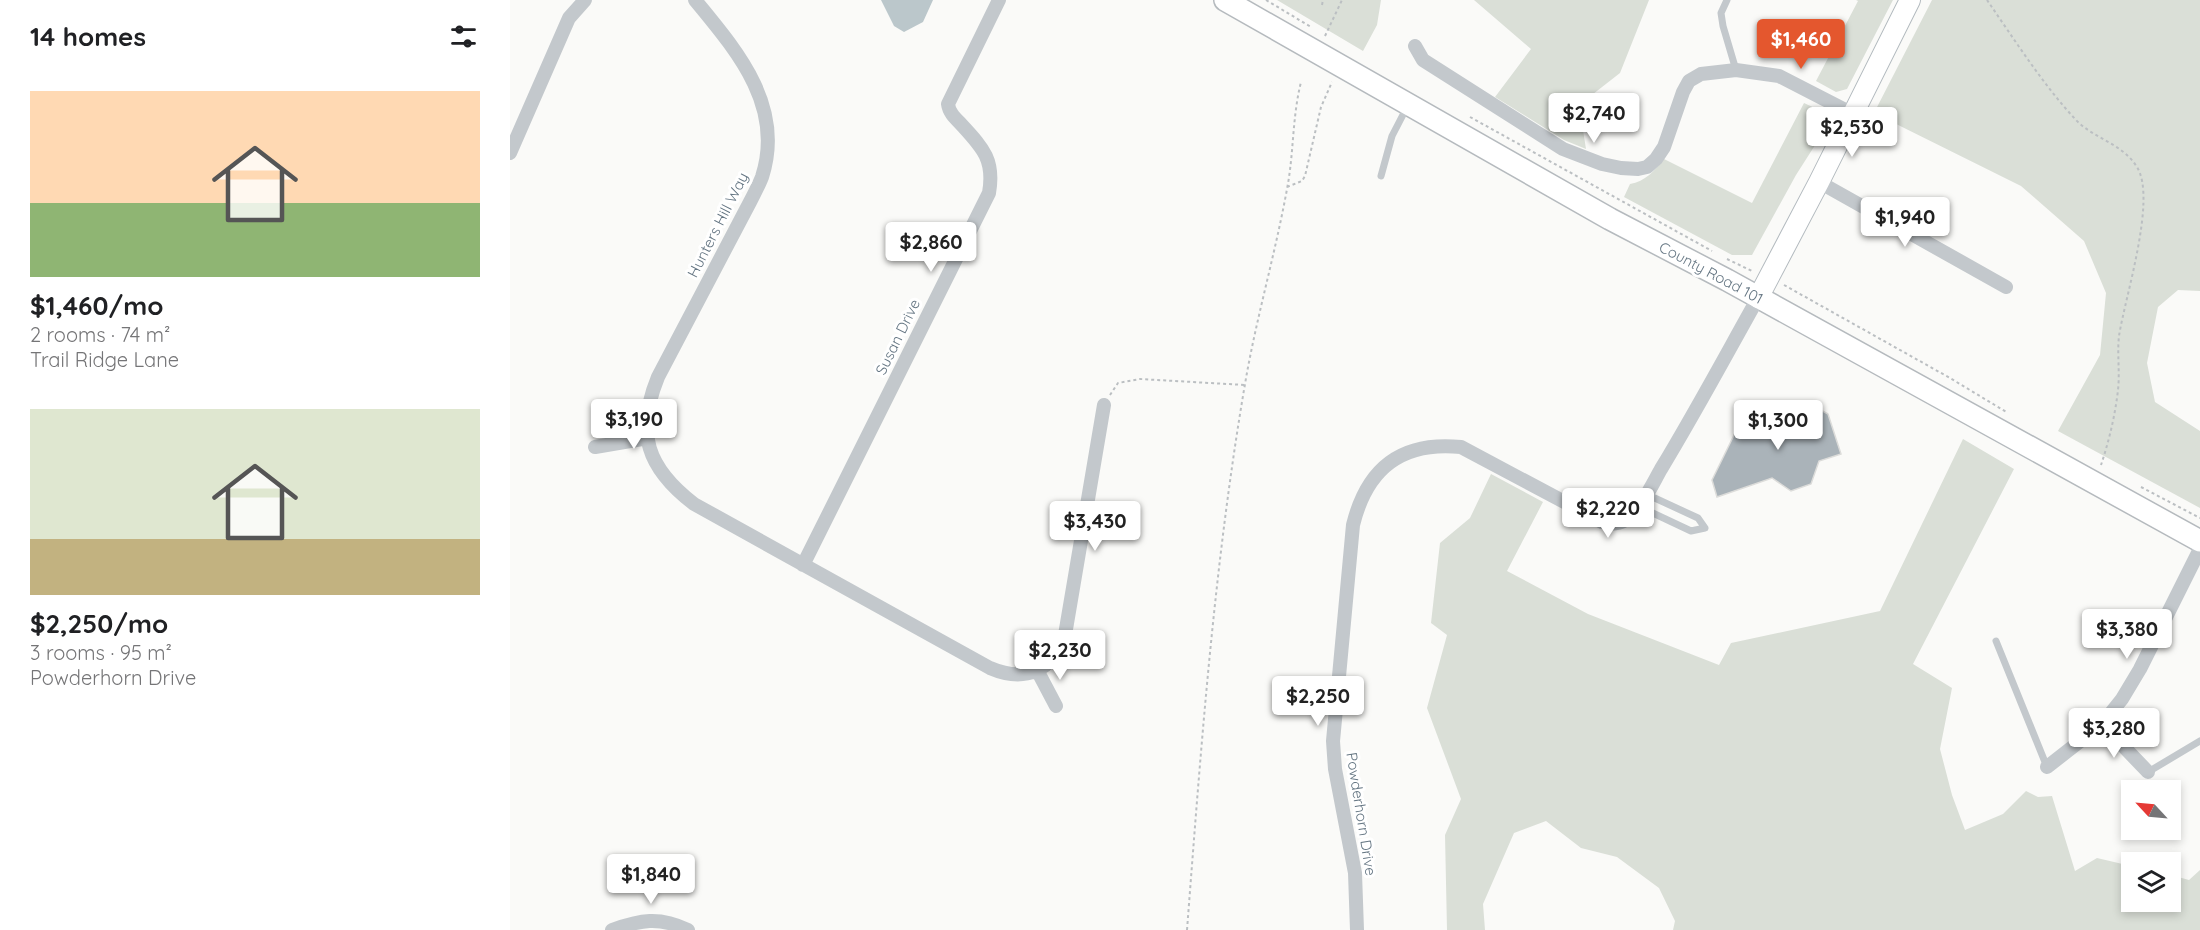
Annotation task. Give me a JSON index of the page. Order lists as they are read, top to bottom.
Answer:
{
  "streets": {
    "main road": ["County Road 101"],
    "street": ["Hunters Hill Way", "Susan Drive", "Powderhorn Drive"]
  },
  "crossings": [
    ["Hunters Hill Way", "Susan Drive"]
  ],
  "north": "top left",
  "page": {
    "heading": "14 homes",
    "price": [
      "$1,460",
      "$2,740",
      "$2,530",
      "$1,940",
      "$2,860",
      "$3,190",
      "$1,300",
      "$2,220",
      "$3,430",
      "$3,380",
      "$2,230",
      "$2,250",
      "$3,280",
      "$1,840"
    ],
    "list": [
      {
        "name": "$1,460/mo",
        "note": "2 rooms · 74 m² · Trail Ridge Lane"
      },
      {
        "name": "$2,250/mo",
        "note": "3 rooms · 95 m² · Powderhorn Drive"
      }
    ]
  }
}
